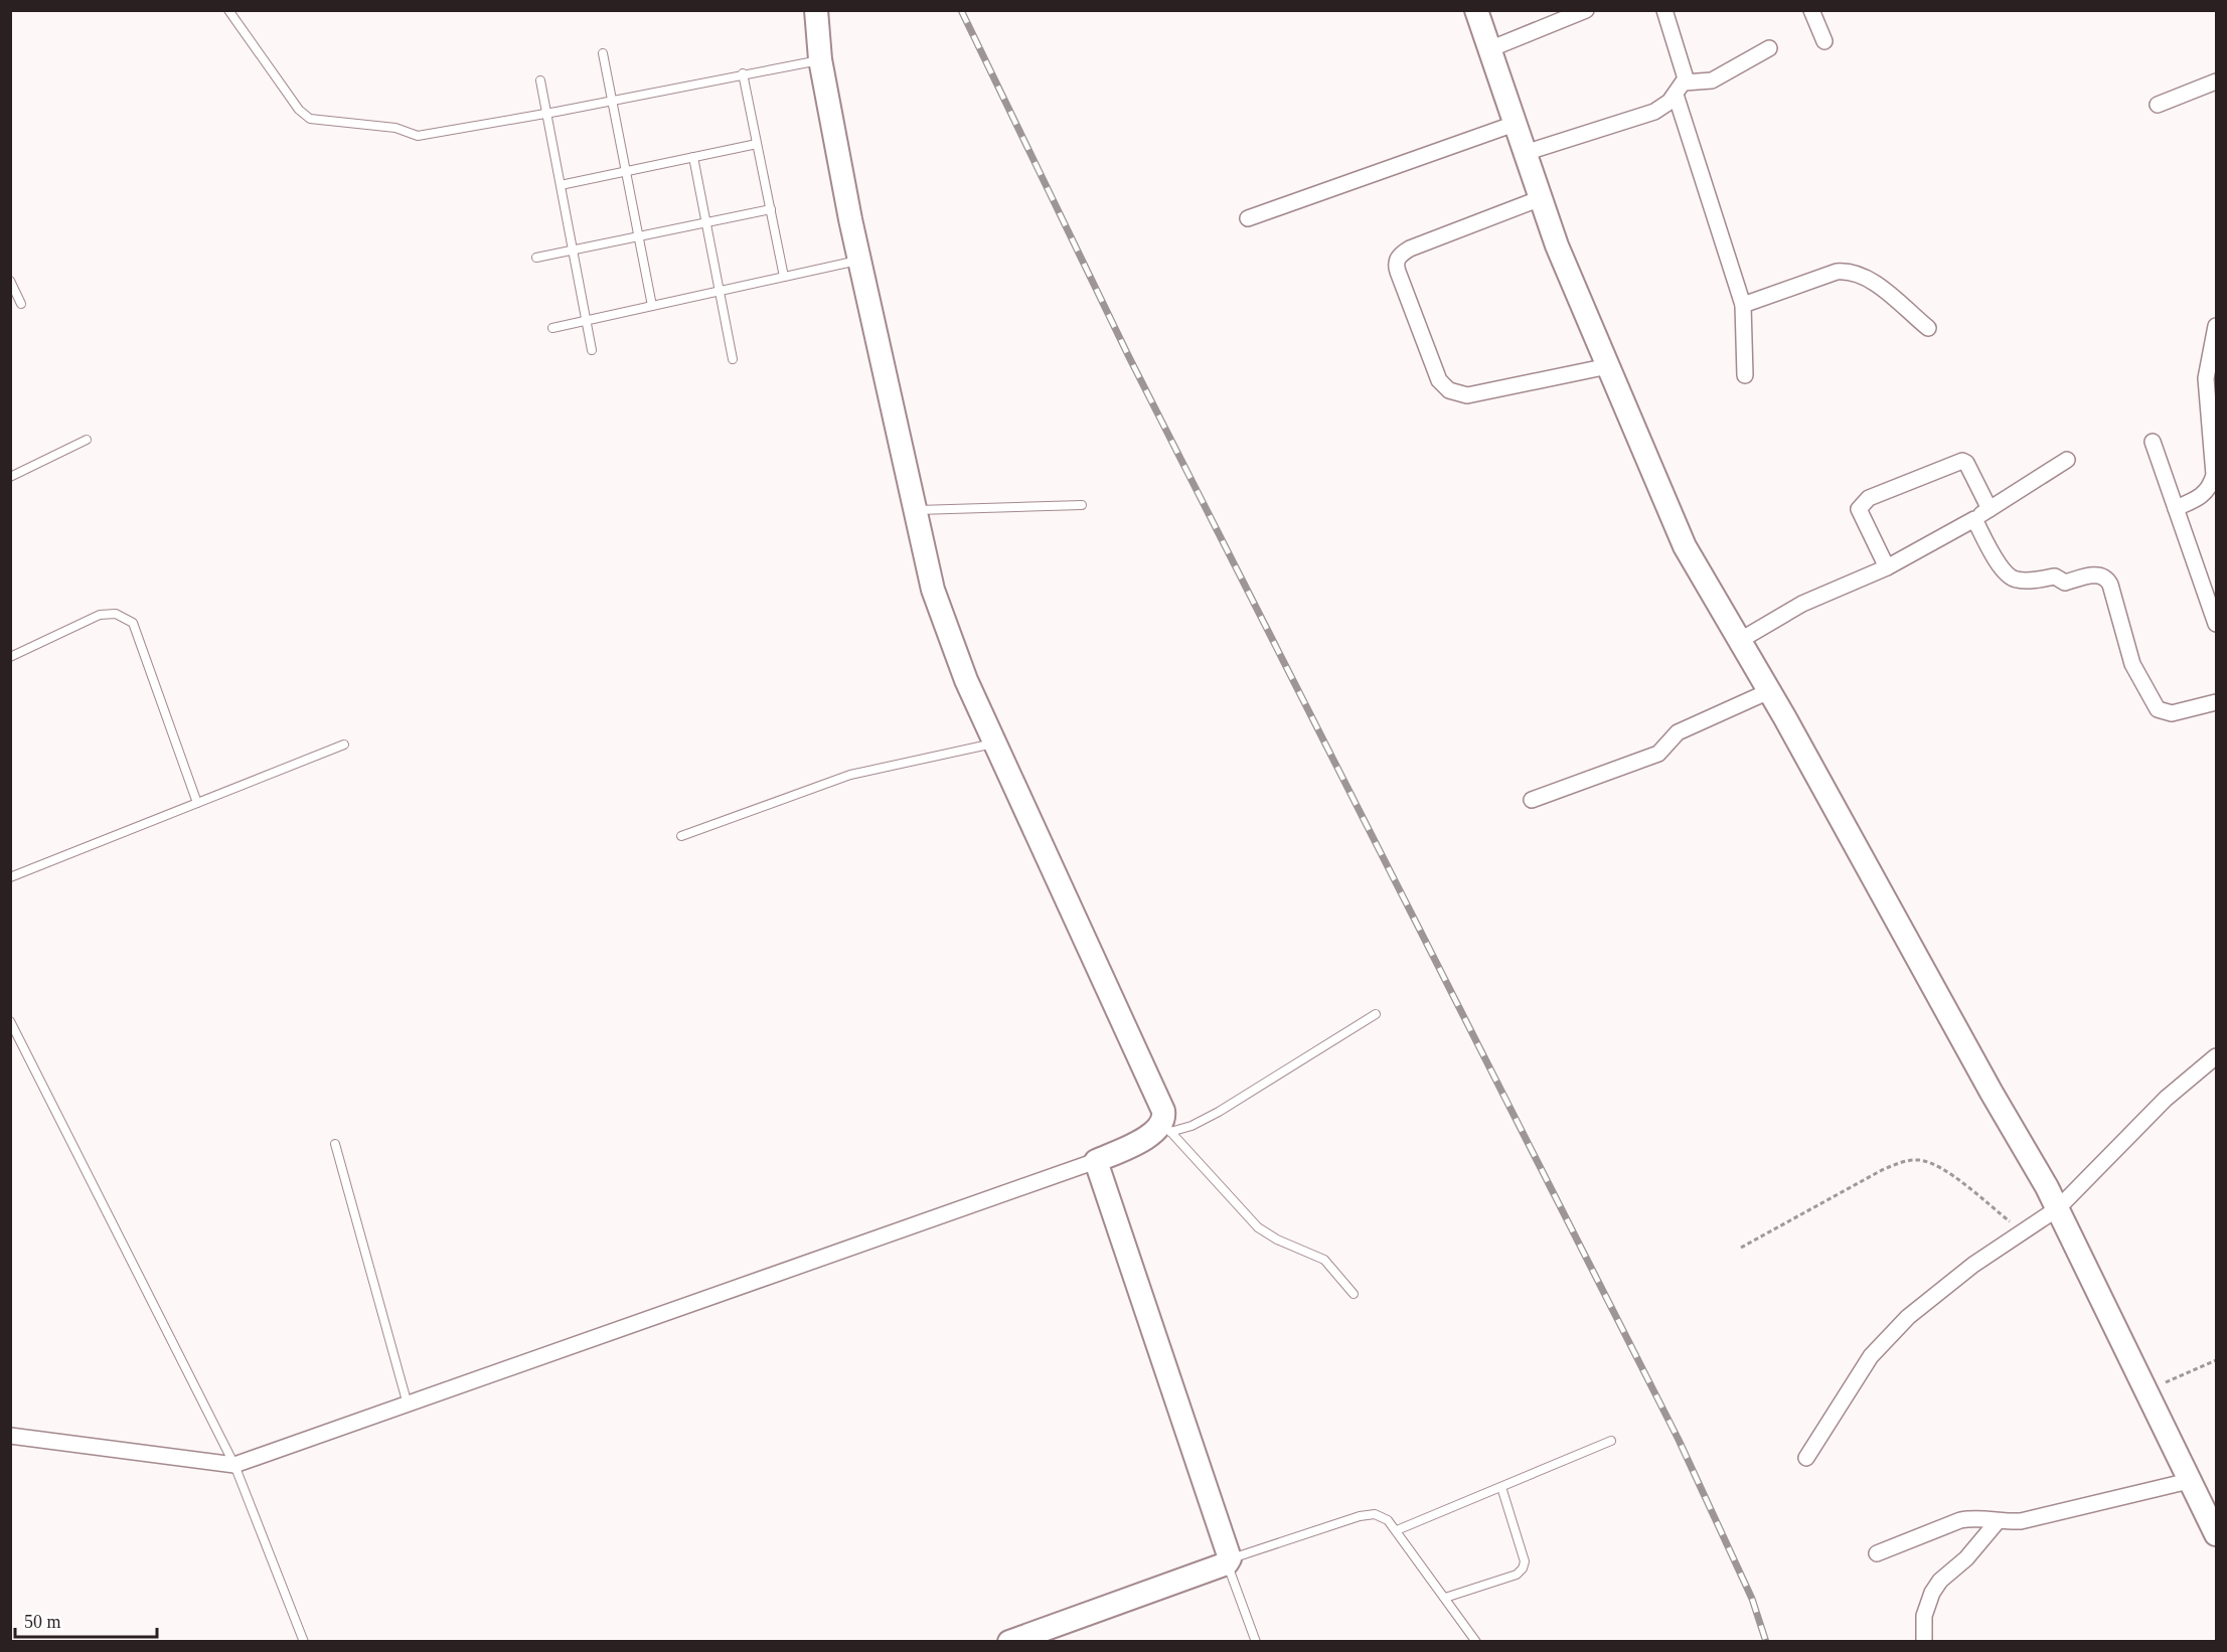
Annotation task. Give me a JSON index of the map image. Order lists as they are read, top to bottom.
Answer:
{
  "scale_bar": "50 m"
}
